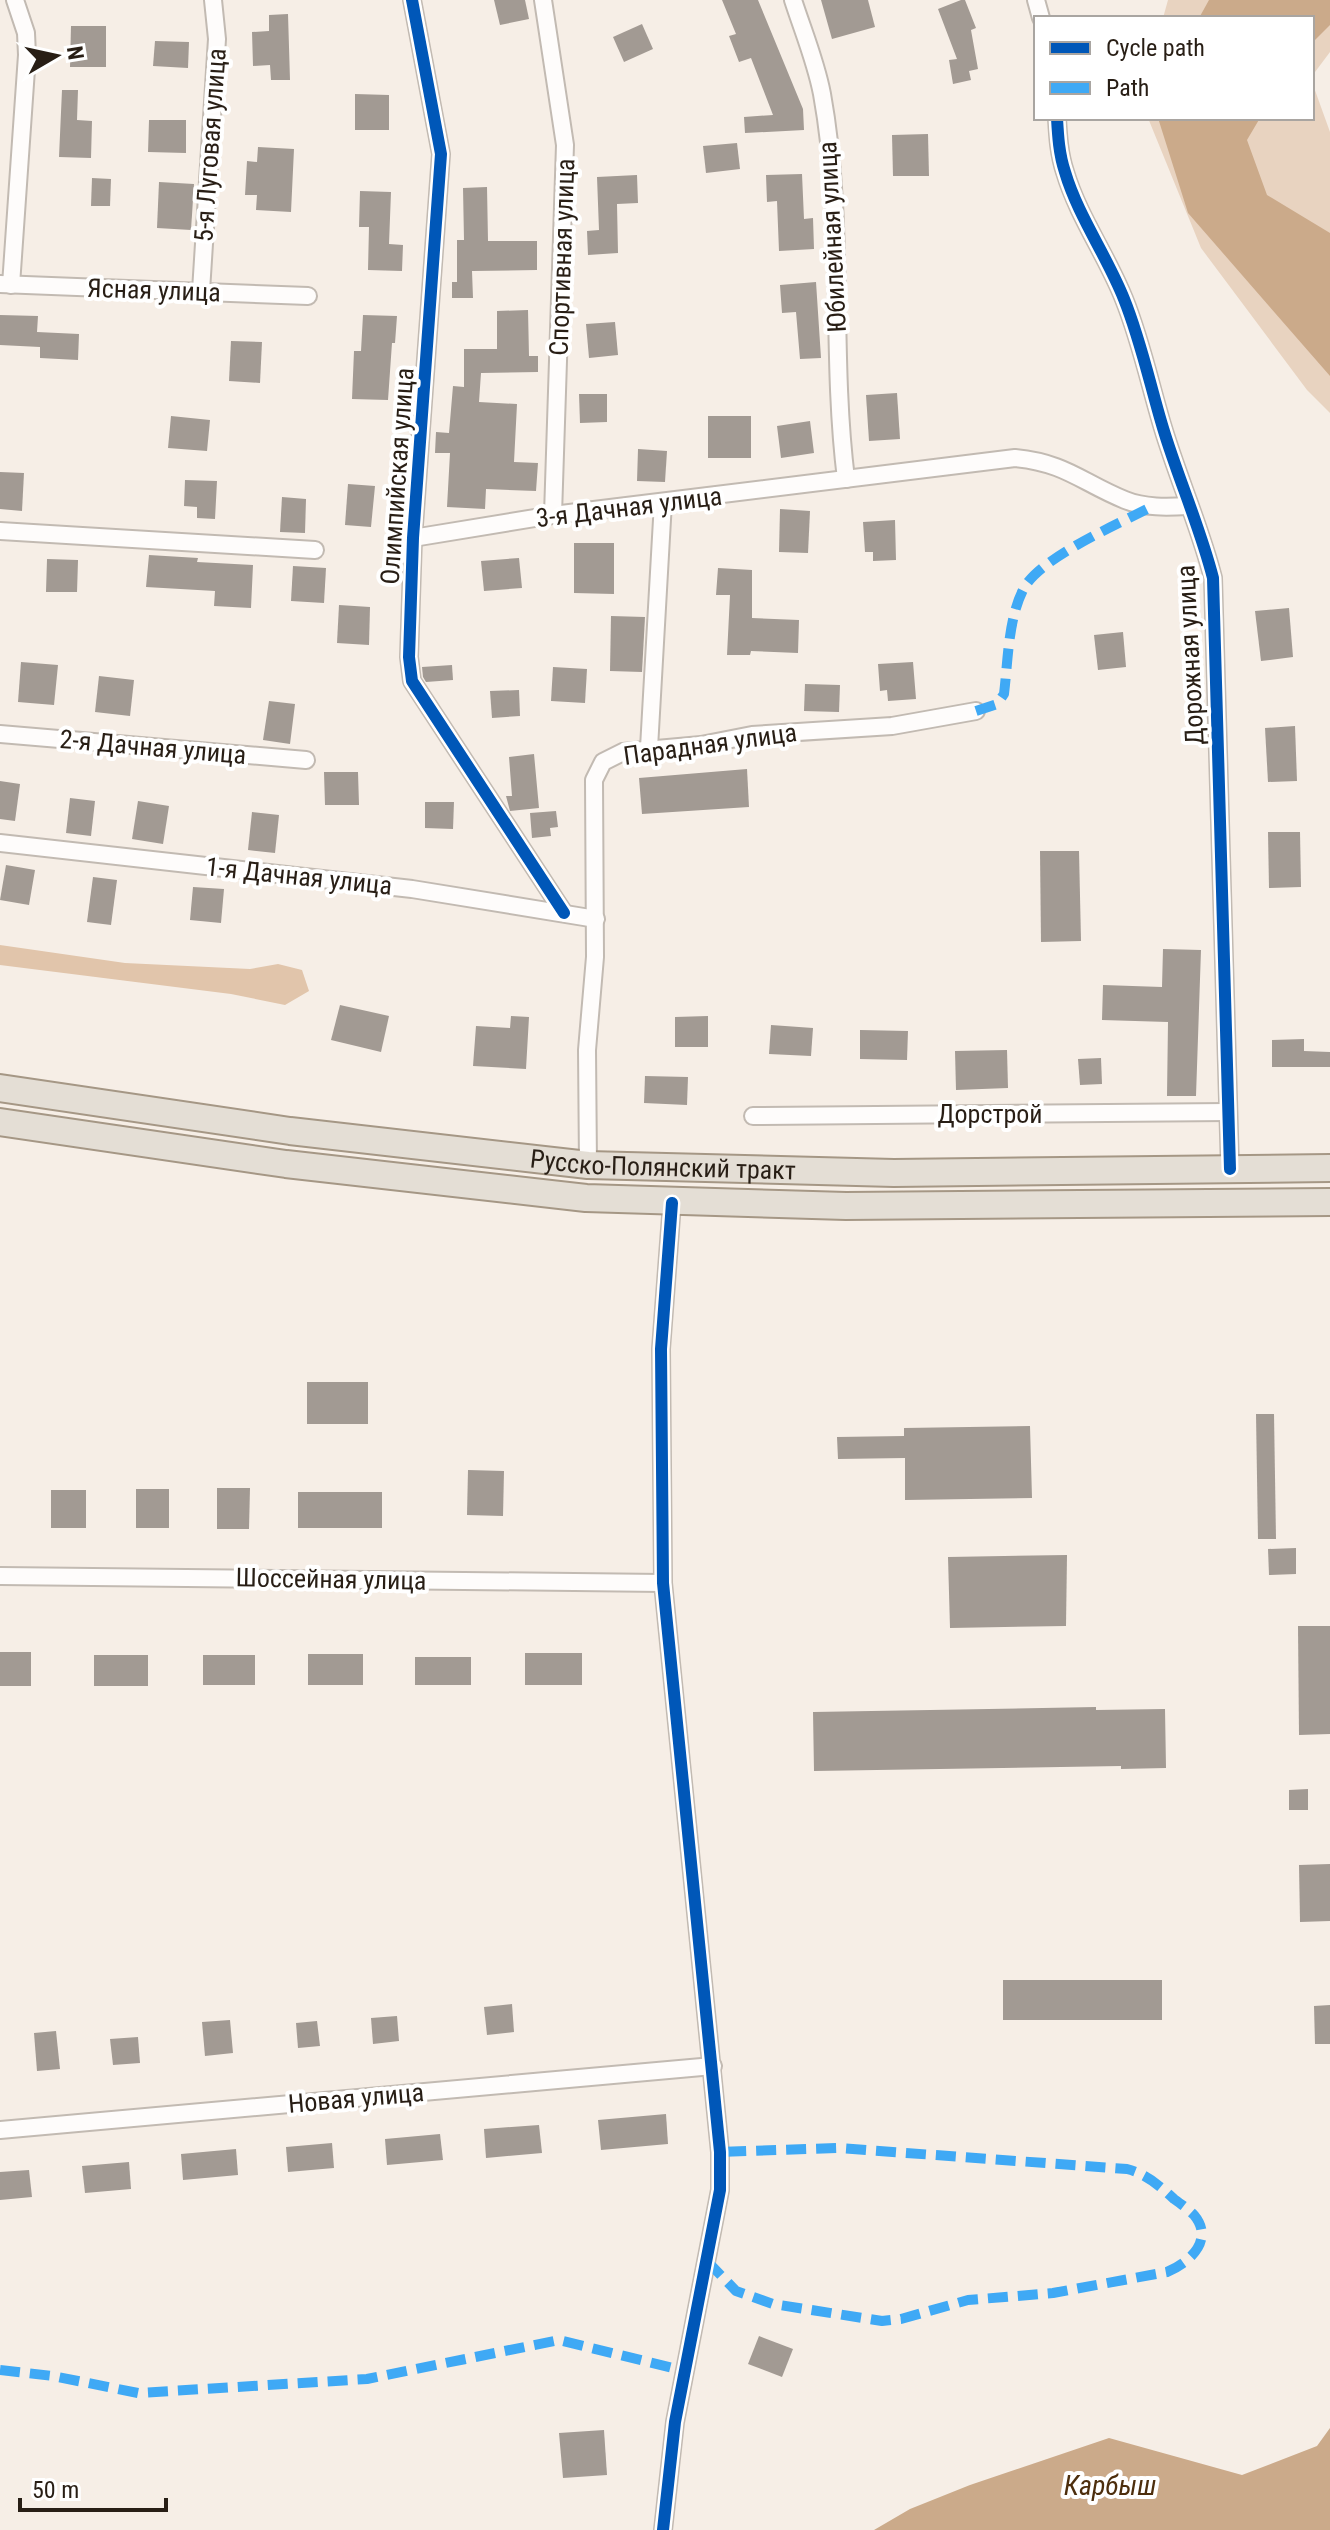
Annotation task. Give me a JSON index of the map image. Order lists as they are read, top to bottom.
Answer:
{
  "streets": {
    "main road": ["Русско-Полянский тракт"],
    "street": [
      "5-я Луговая улица",
      "Юбилейная улица",
      "Спортивная улица",
      "Ясная улица",
      "Олимпийская улица",
      "3-я Дачная улица",
      "Дорожная улица",
      "Парадная улица",
      "2-я Дачная улица",
      "1-я Дачная улица",
      "Дорстрой",
      "Шоссейная улица",
      "Новая улица"
    ]
  },
  "crossings": [
    ["5-я Луговая улица", "Ясная улица"],
    ["Юбилейная улица", "3-я Дачная улица"],
    ["Спортивная улица", "3-я Дачная улица"],
    ["Олимпийская улица", "3-я Дачная улица"],
    ["Олимпийская улица", "1-я Дачная улица"],
    ["3-я Дачная улица", "Дорожная улица"],
    ["Дорожная улица", "Дорстрой"],
    ["Дорожная улица", "Русско-Полянский тракт"],
    ["Парадная улица", "1-я Дачная улица"],
    ["Парадная улица", "Русско-Полянский тракт"]
  ],
  "water": ["Карбыш"],
  "legend": ["Cycle path", "Path"],
  "scale_bar": "50 m",
  "north": "right"
}
